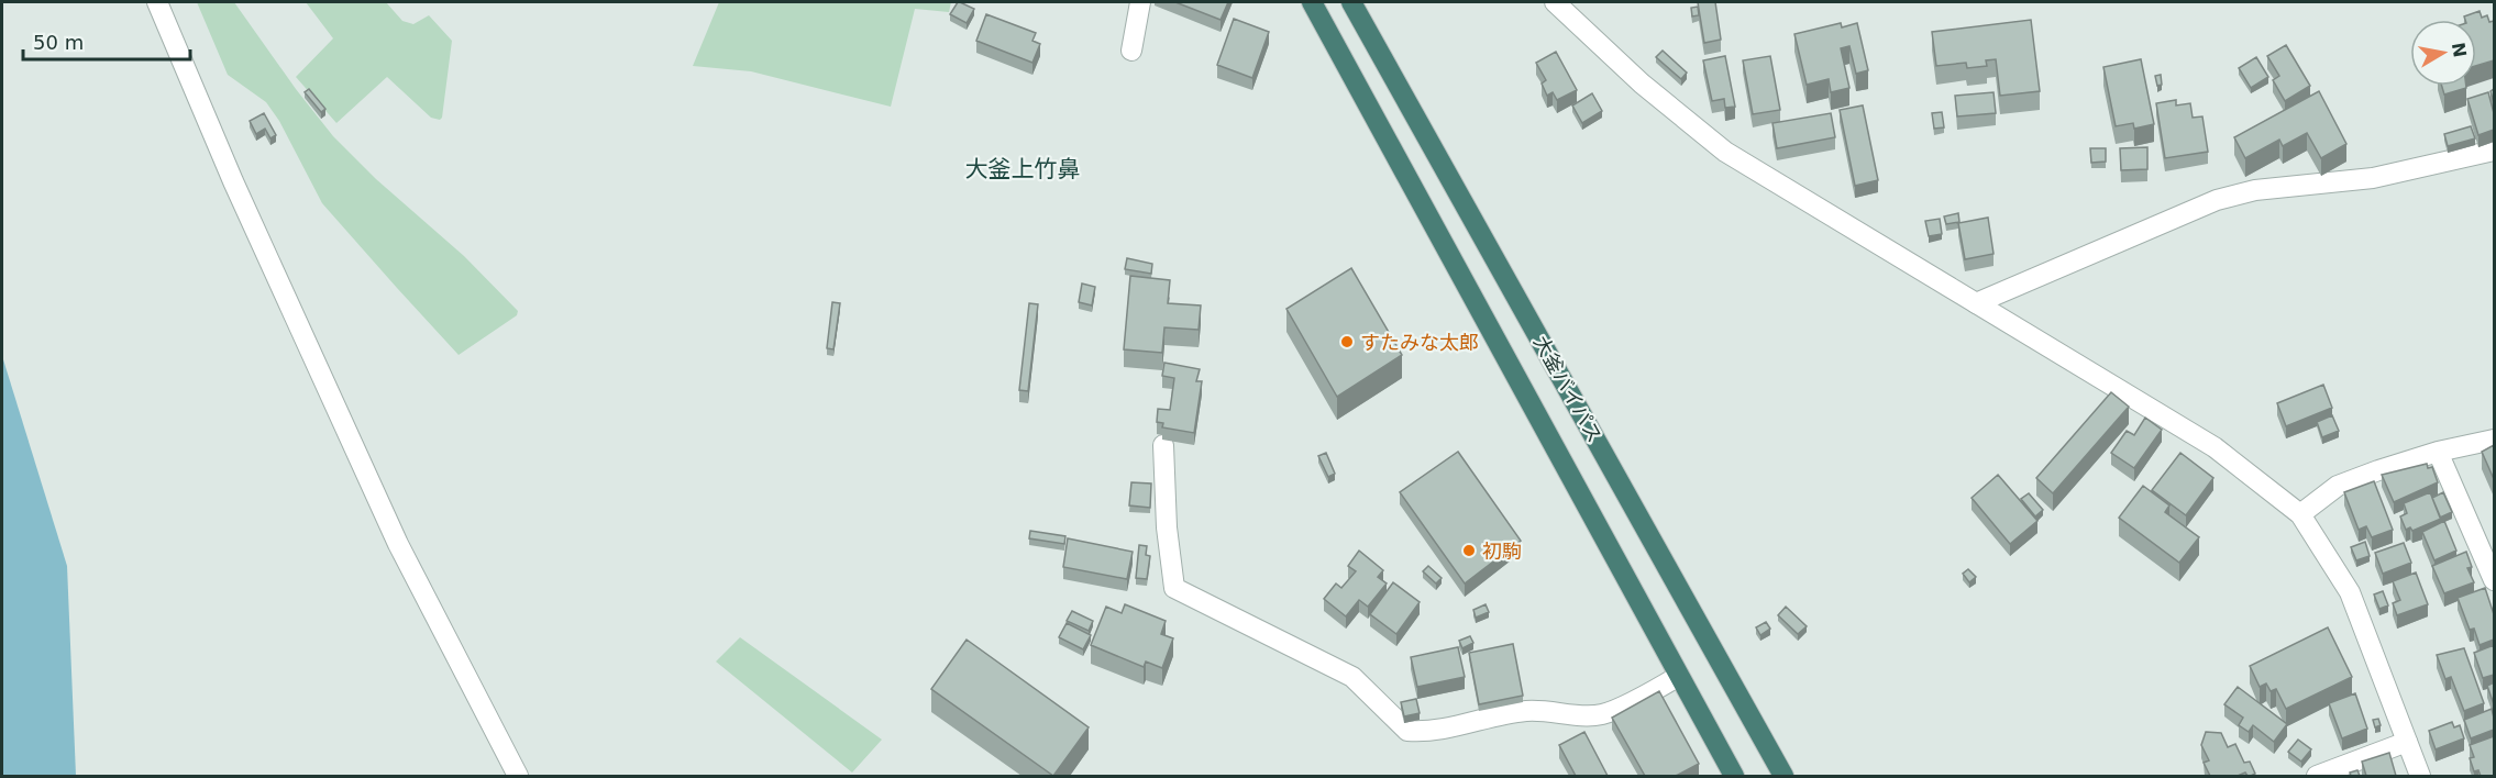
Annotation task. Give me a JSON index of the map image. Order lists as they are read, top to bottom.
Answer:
{
  "streets": {
    "highway": ["大釜バイパス"]
  },
  "districts": ["大釜上竹鼻"],
  "places": ["すたみな太郎", "初駒"],
  "scale_bar": "50 m",
  "north": "right"
}
